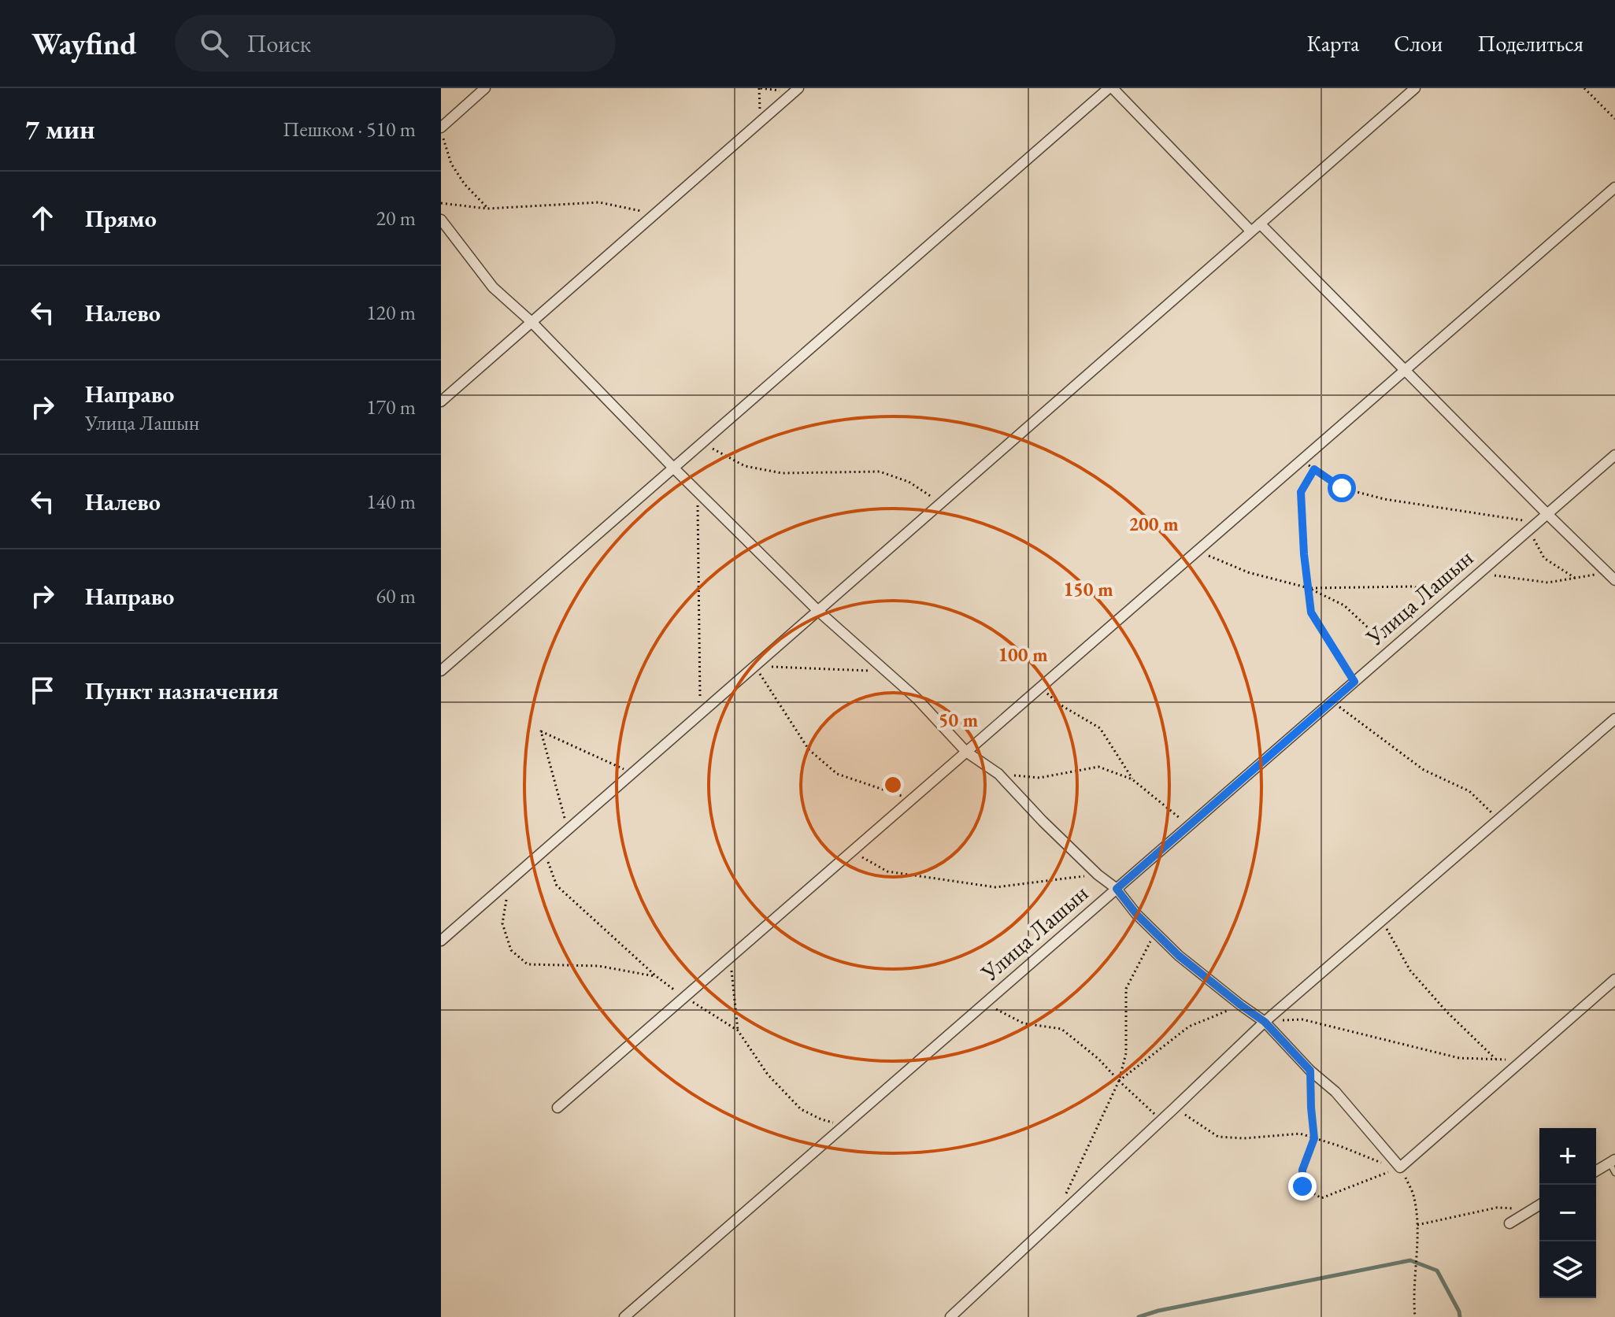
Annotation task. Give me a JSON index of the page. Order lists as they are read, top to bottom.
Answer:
{
  "streets": {
    "street": ["Улица Лашын"]
  },
  "page": {
    "header": "Wayfind",
    "search": "Поиск",
    "nav": ["Карта", "Слои", "Поделиться"],
    "heading": ["7 мин", "Пешком · 510 m"],
    "list": [
      ["Прямо", "20 m"],
      ["Налево", "120 m"],
      ["Направо", "Улица Лашын", "170 m"],
      ["Налево", "140 m"],
      ["Направо", "60 m"],
      "Пункт назначения"
    ],
    "map_buttons": ["+", "−"]
  },
  "rings": [
    "200 m",
    "150 m",
    "100 m",
    "50 m"
  ]
}
